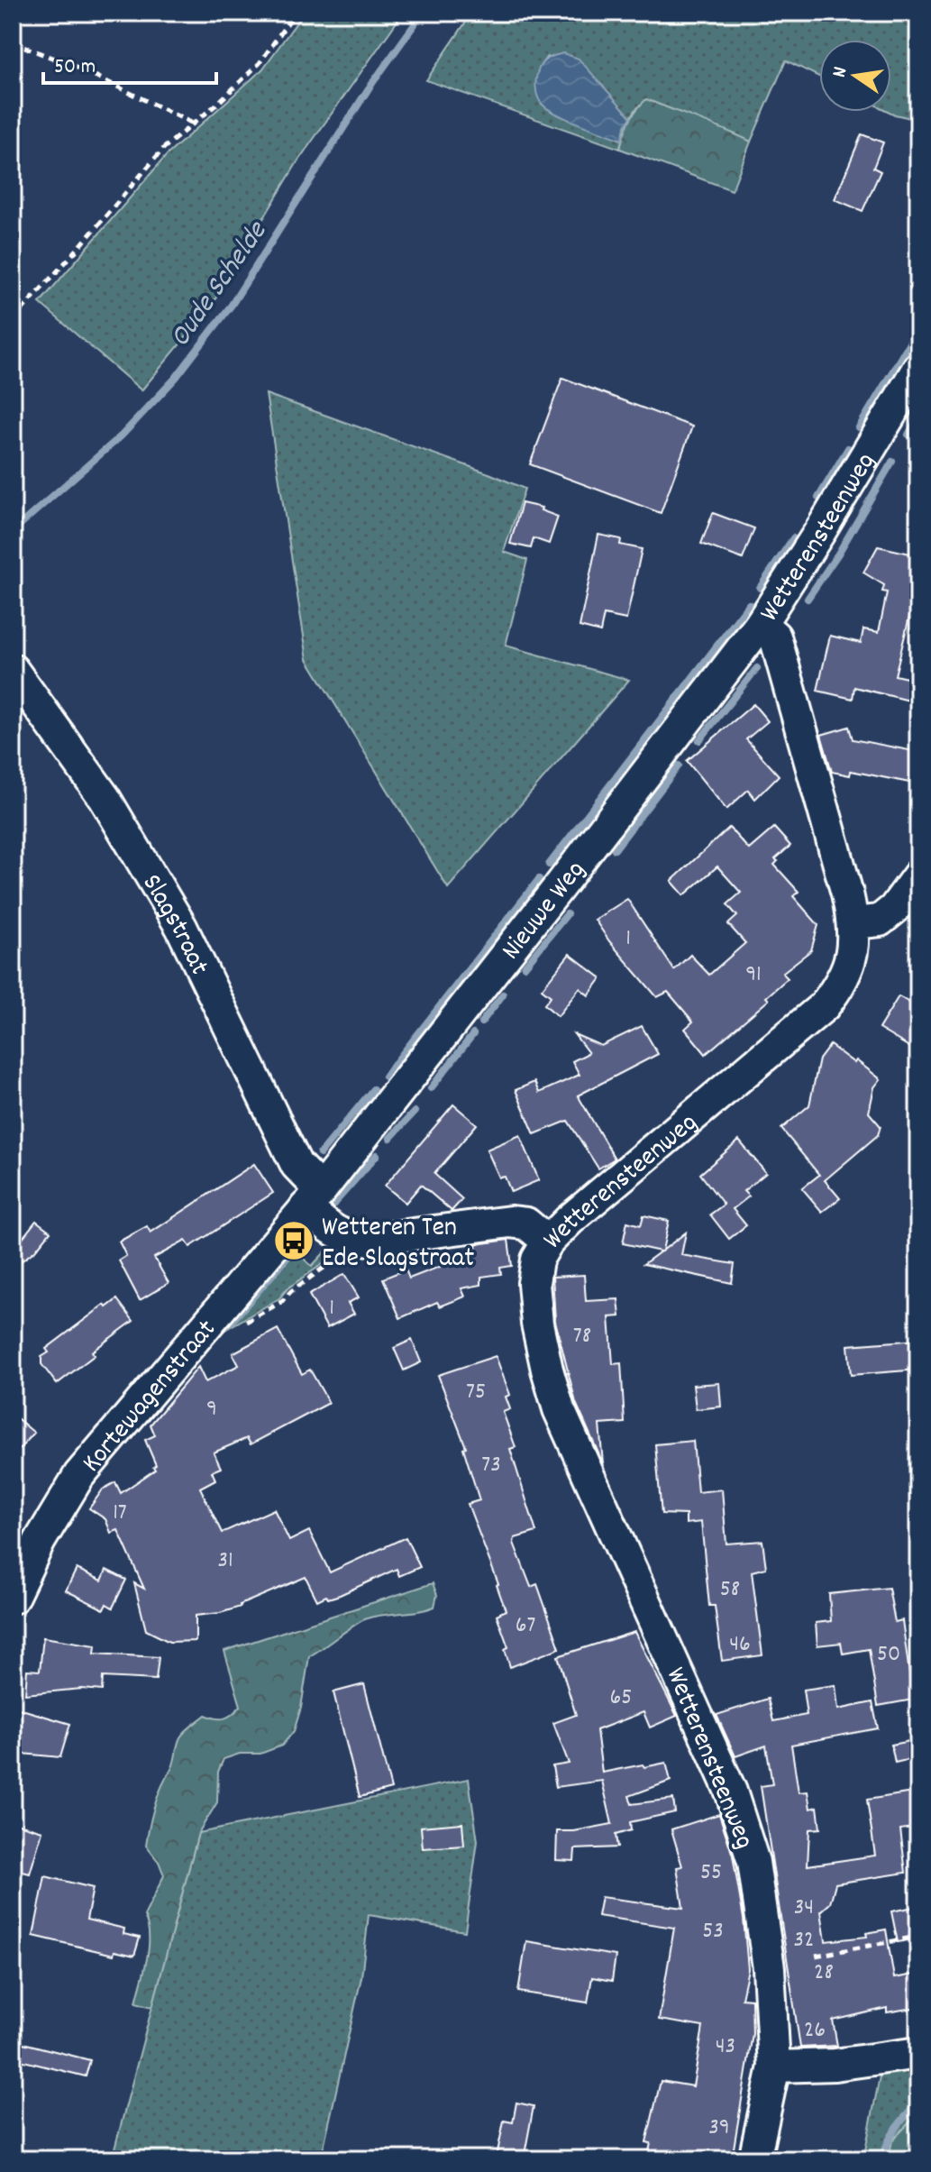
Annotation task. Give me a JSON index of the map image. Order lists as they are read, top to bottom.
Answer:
{
  "streets": {
    "street": [
      "Wetterensteenweg",
      "Nieuwe Weg",
      "Slagstraat",
      "Kortewagenstraat"
    ]
  },
  "crossings": [
    ["Wetterensteenweg", "Nieuwe Weg"],
    ["Nieuwe Weg", "Slagstraat"],
    ["Nieuwe Weg", "Kortewagenstraat"],
    ["Slagstraat", "Kortewagenstraat"]
  ],
  "water": ["Oude Schelde"],
  "places": {
    "bus stop": ["Wetteren Ten Ede Slagstraat"]
  },
  "house_numbers": [
    "1",
    "91",
    "1",
    "78",
    "75",
    "9",
    "73",
    "17",
    "31",
    "58",
    "67",
    "46",
    "50",
    "65",
    "55",
    "34",
    "53",
    "32",
    "28",
    "26",
    "43",
    "39"
  ],
  "scale_bar": "50 m",
  "north": "left"
}
